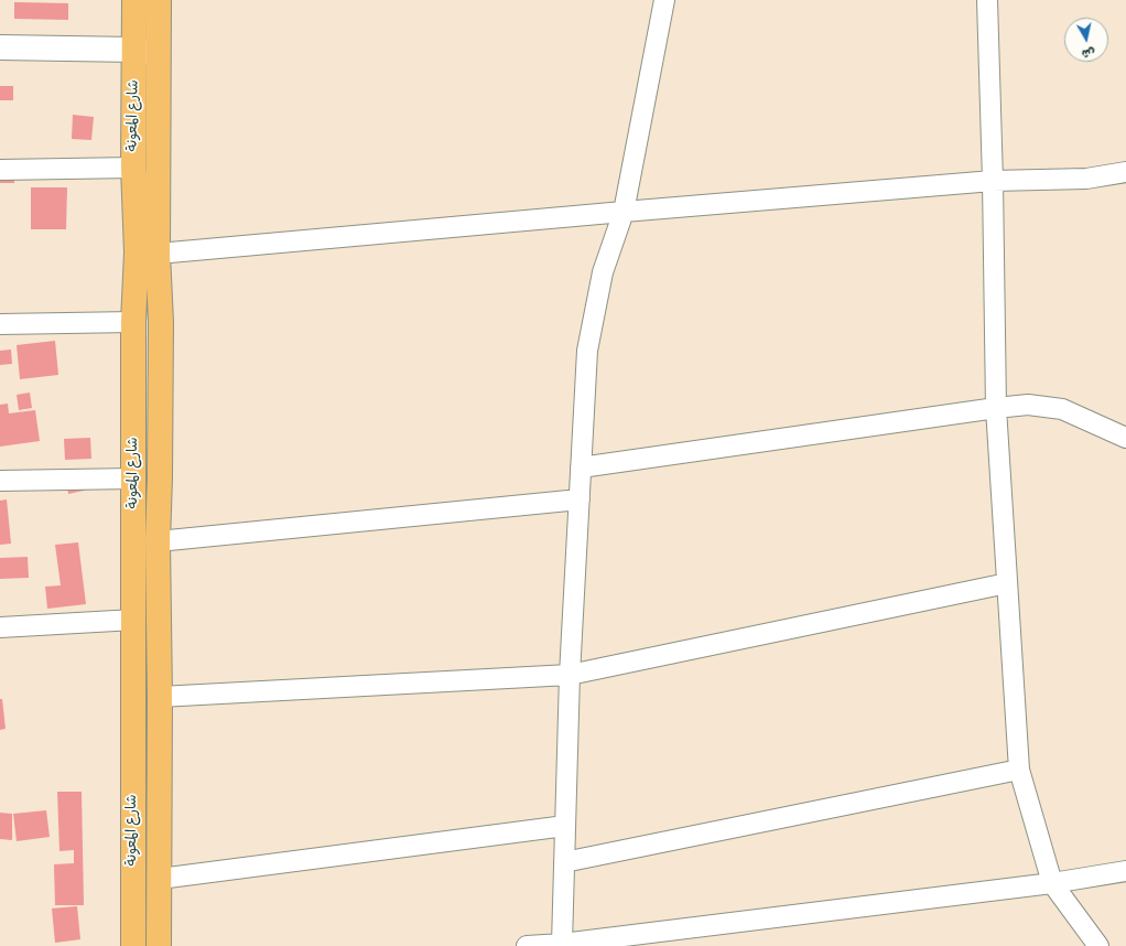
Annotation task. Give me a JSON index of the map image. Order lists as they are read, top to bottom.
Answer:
{
  "streets": {
    "highway": ["شارع المعونة"]
  },
  "north": "bottom"
}
